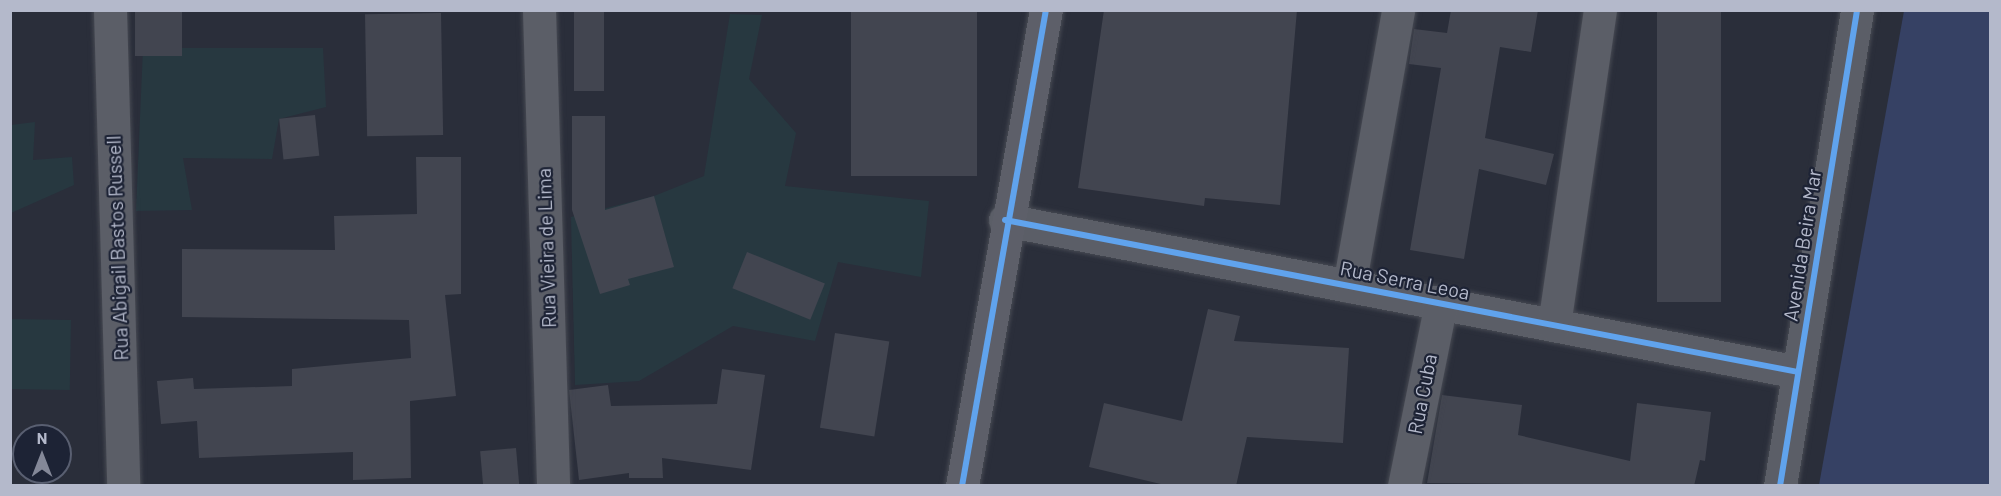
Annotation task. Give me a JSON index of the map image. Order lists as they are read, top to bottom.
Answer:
{
  "streets": {
    "street": [
      "Avenida Beira Mar",
      "Rua Abigail Bastos Russell",
      "Rua Vieira de Lima",
      "Rua Serra Leoa",
      "Rua Cuba"
    ]
  },
  "crossings": [
    ["Avenida Beira Mar", "Rua Serra Leoa"],
    ["Rua Serra Leoa", "Rua Cuba"]
  ],
  "north": "top"
}
